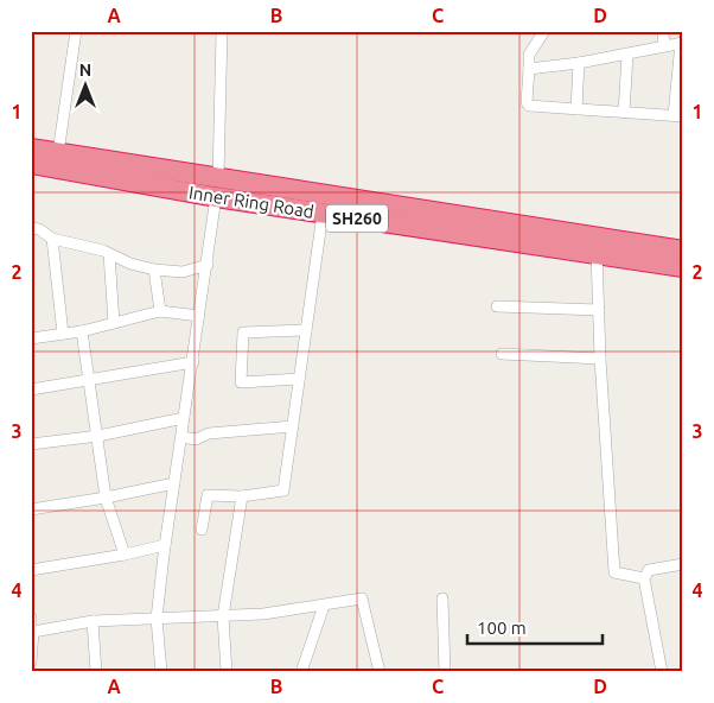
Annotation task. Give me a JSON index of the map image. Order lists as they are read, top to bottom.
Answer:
{
  "streets": {
    "highway": ["Inner Ring Road", "SH260"]
  },
  "scale_bar": "100 m",
  "north": "top",
  "grid": {
    "columns": [
      "A",
      "B",
      "C",
      "D"
    ],
    "rows": [
      "1",
      "2",
      "3",
      "4"
    ]
  }
}
